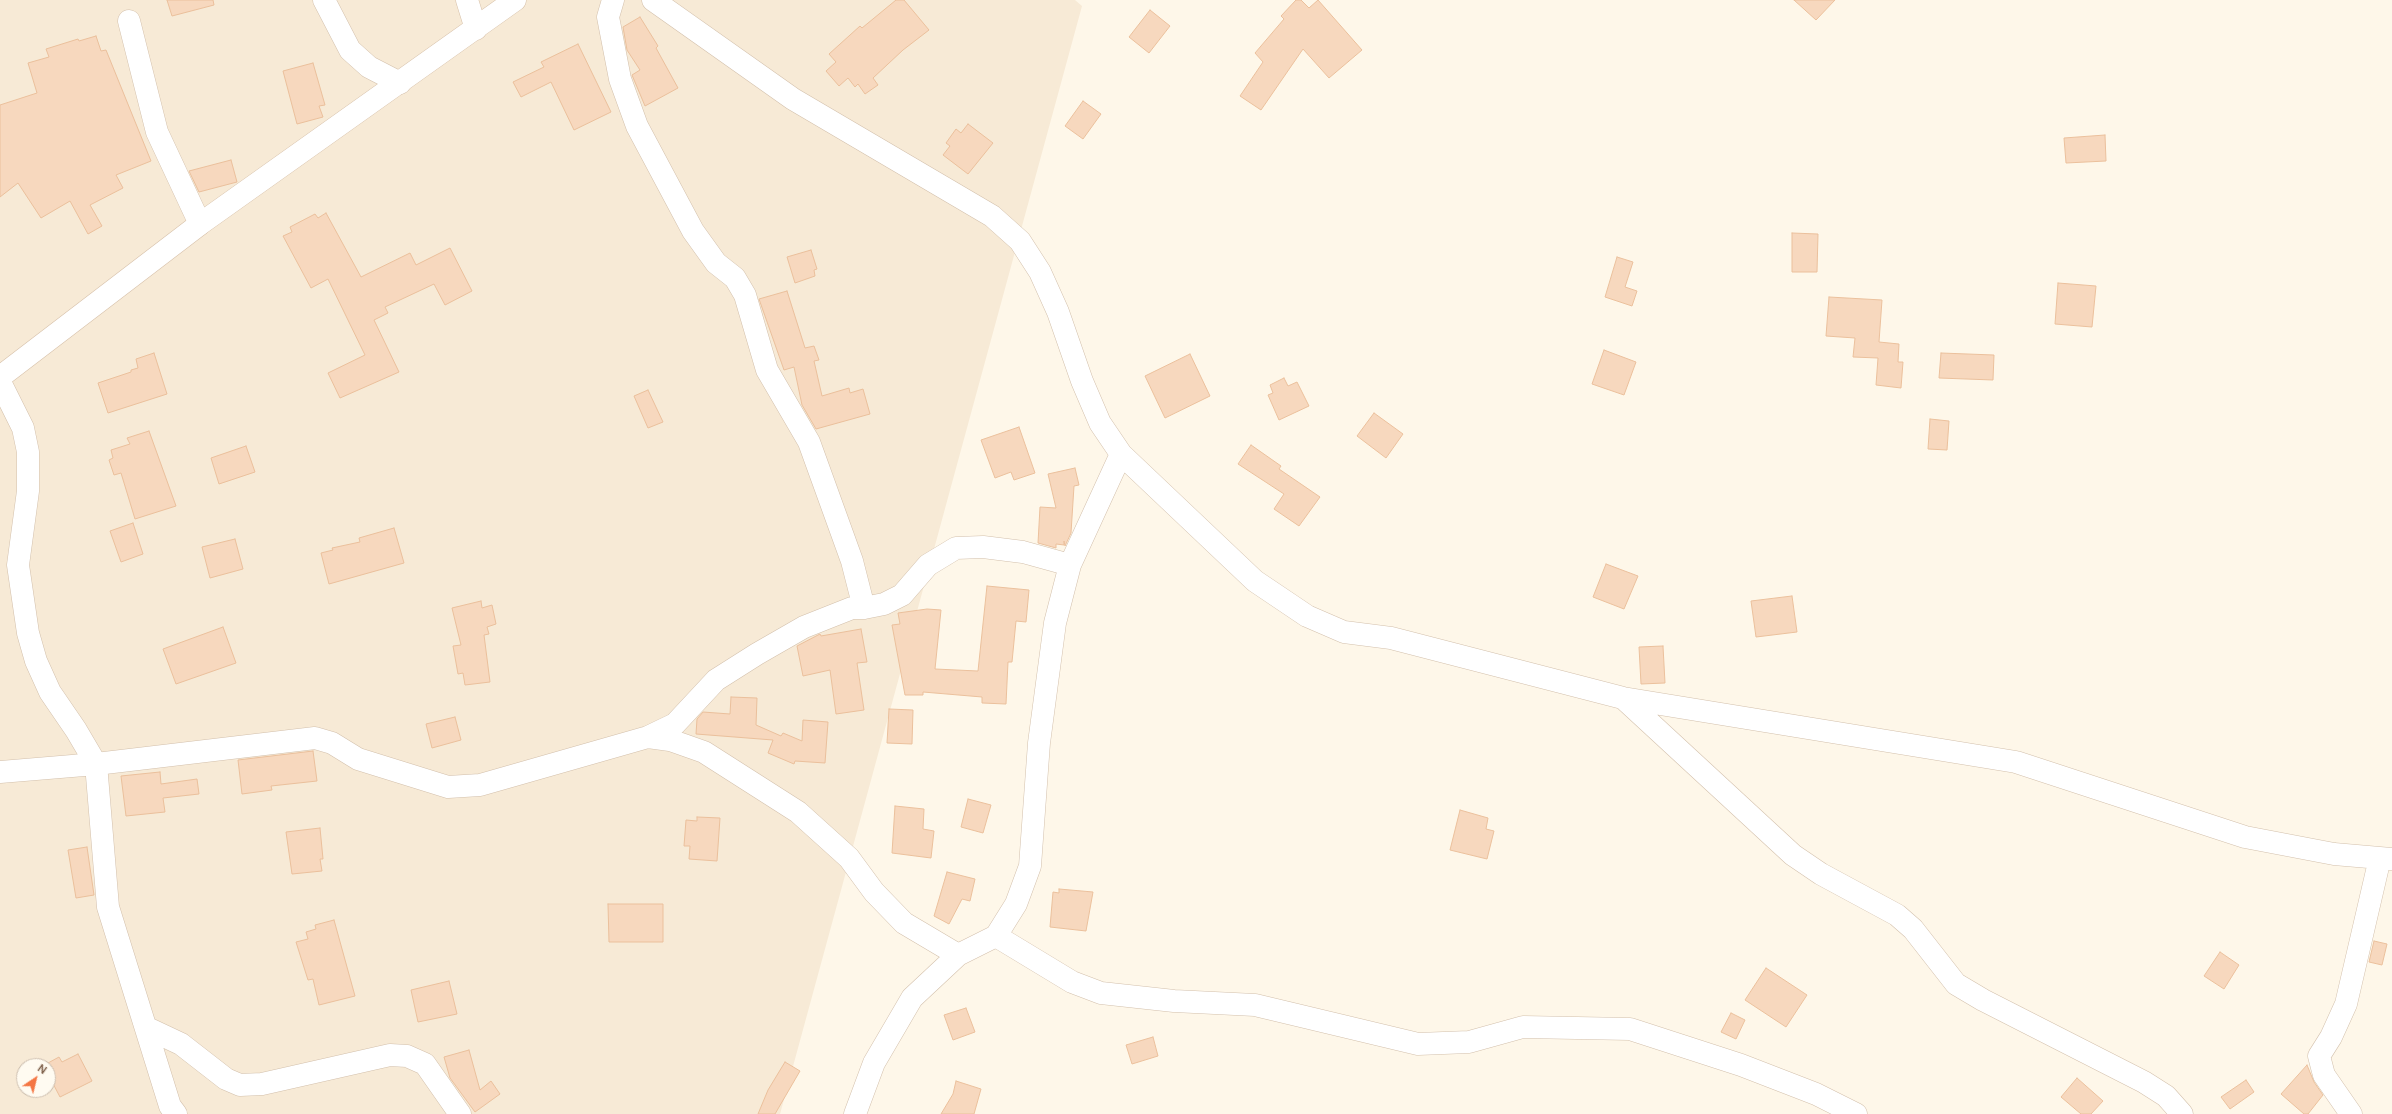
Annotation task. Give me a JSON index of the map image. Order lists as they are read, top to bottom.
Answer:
{
  "north": "top right"
}
